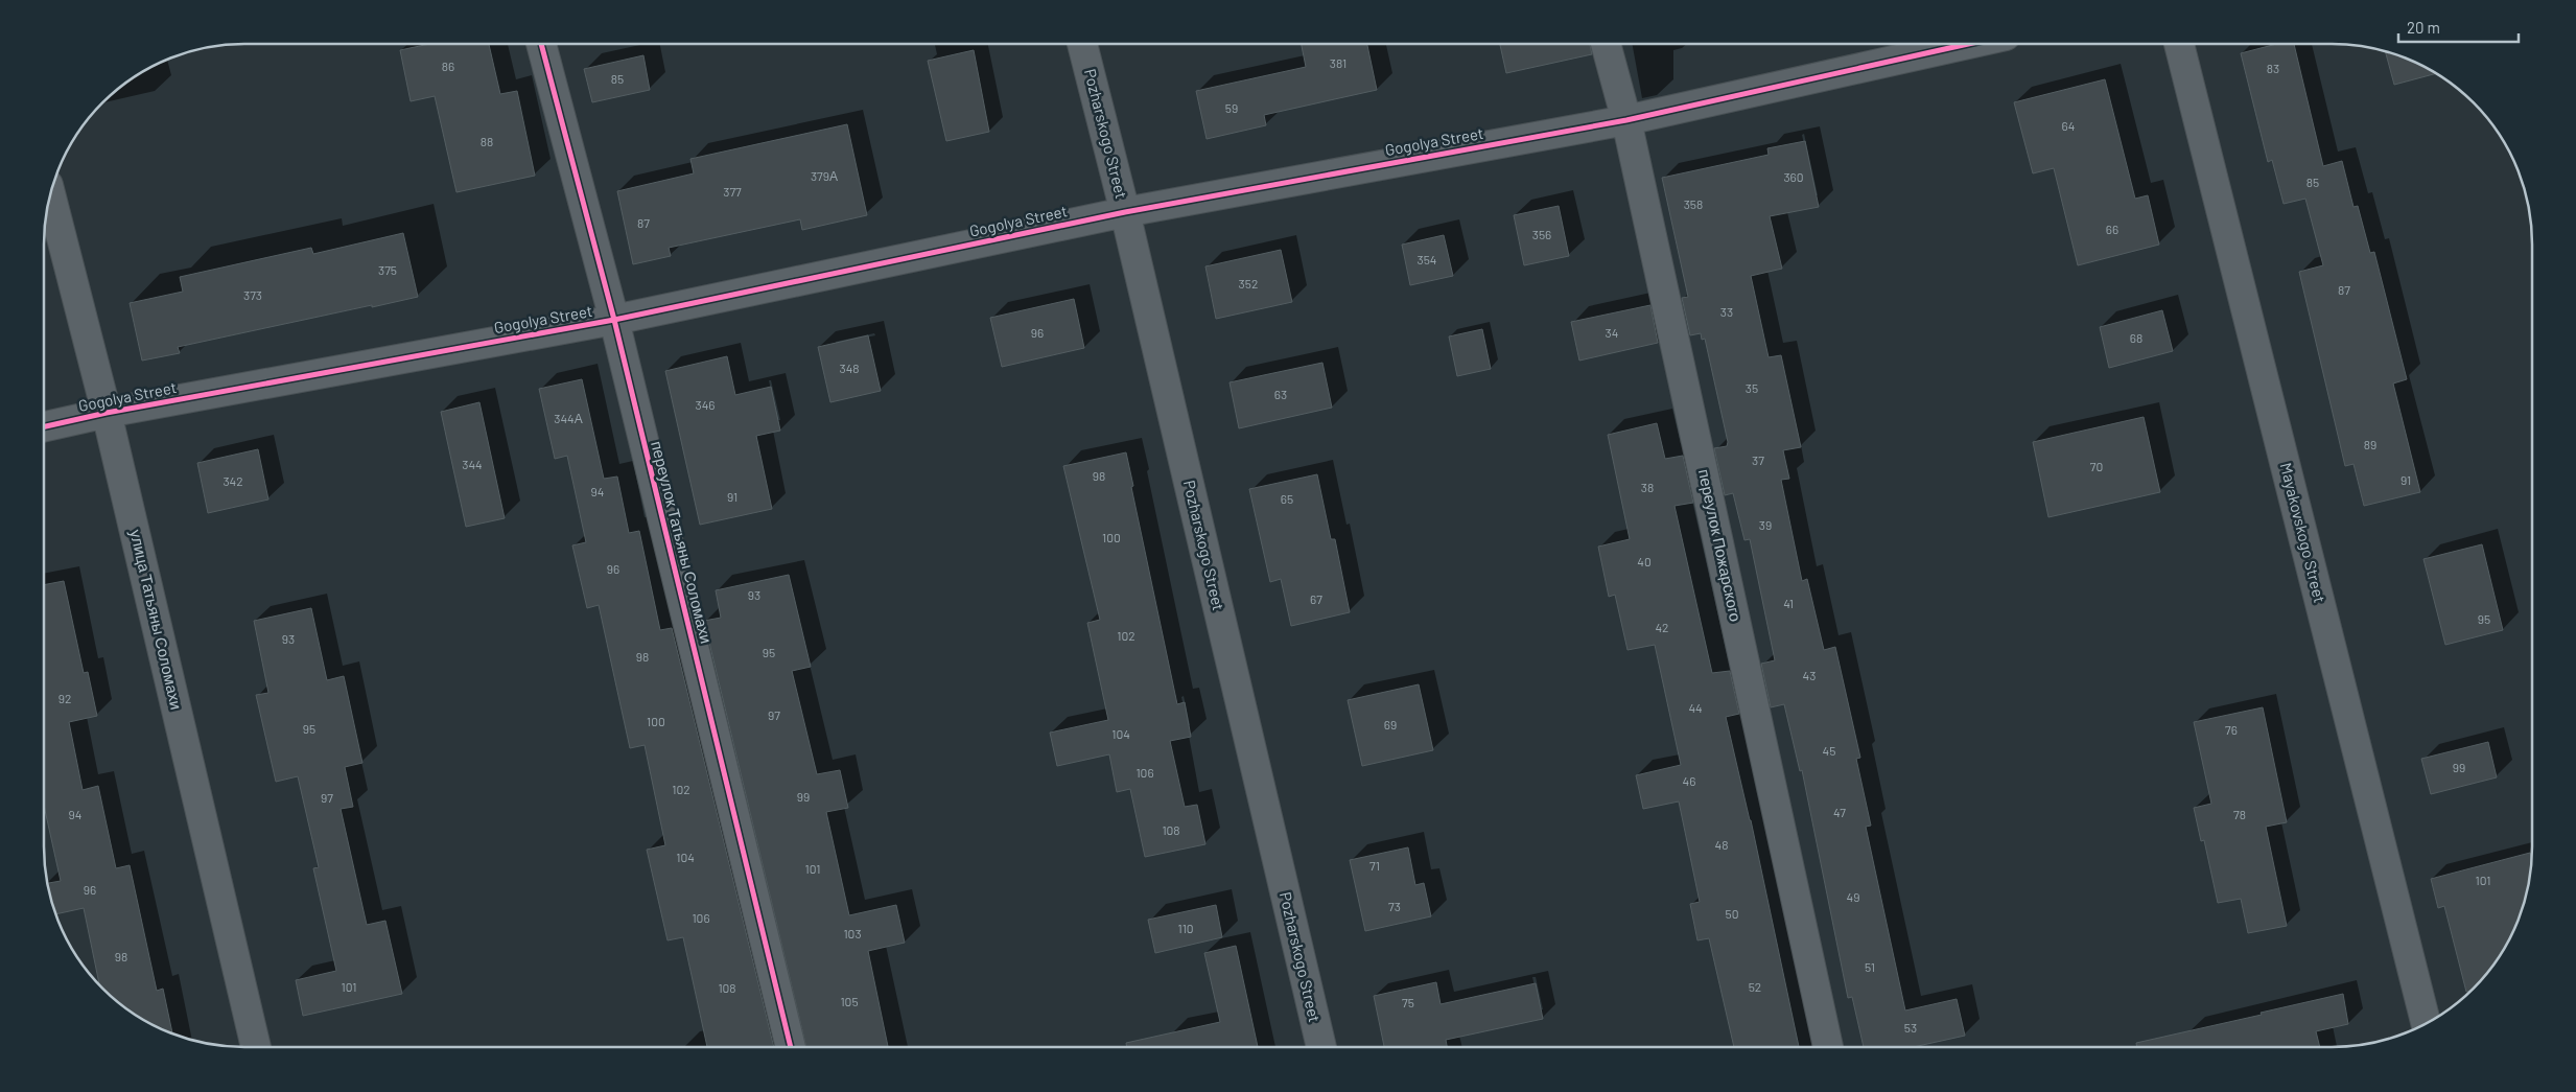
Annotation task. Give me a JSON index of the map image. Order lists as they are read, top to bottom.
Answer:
{
  "streets": {
    "street": [
      "Pozharskogo Street",
      "Gogolya Street",
      "Mayakovskogo Street",
      "переулок Татьяны Соломахи",
      "переулок Пожарского",
      "улица Татьяны Соломахи"
    ]
  },
  "crossings": [
    ["Pozharskogo Street", "Gogolya Street"],
    ["Gogolya Street", "переулок Татьяны Соломахи"],
    ["Gogolya Street", "переулок Пожарского"],
    ["Gogolya Street", "улица Татьяны Соломахи"]
  ],
  "house_numbers": [
    "381",
    "86",
    "83",
    "85",
    "59",
    "64",
    "88",
    "379А",
    "360",
    "85",
    "377",
    "358",
    "87",
    "66",
    "356",
    "354",
    "375",
    "352",
    "87",
    "373",
    "33",
    "96",
    "34",
    "68",
    "348",
    "35",
    "63",
    "346",
    "344А",
    "89",
    "37",
    "344",
    "70",
    "98",
    "91",
    "342",
    "38",
    "94",
    "91",
    "65",
    "39",
    "100",
    "40",
    "96",
    "93",
    "67",
    "41",
    "95",
    "42",
    "102",
    "93",
    "95",
    "98",
    "43",
    "92",
    "44",
    "97",
    "100",
    "69",
    "95",
    "76",
    "104",
    "45",
    "99",
    "106",
    "46",
    "102",
    "99",
    "97",
    "47",
    "94",
    "78",
    "108",
    "48",
    "104",
    "71",
    "101",
    "101",
    "96",
    "49",
    "73",
    "50",
    "106",
    "110",
    "103",
    "98",
    "51",
    "101",
    "52",
    "108",
    "105",
    "75",
    "53"
  ],
  "scale_bar": "20 m"
}
